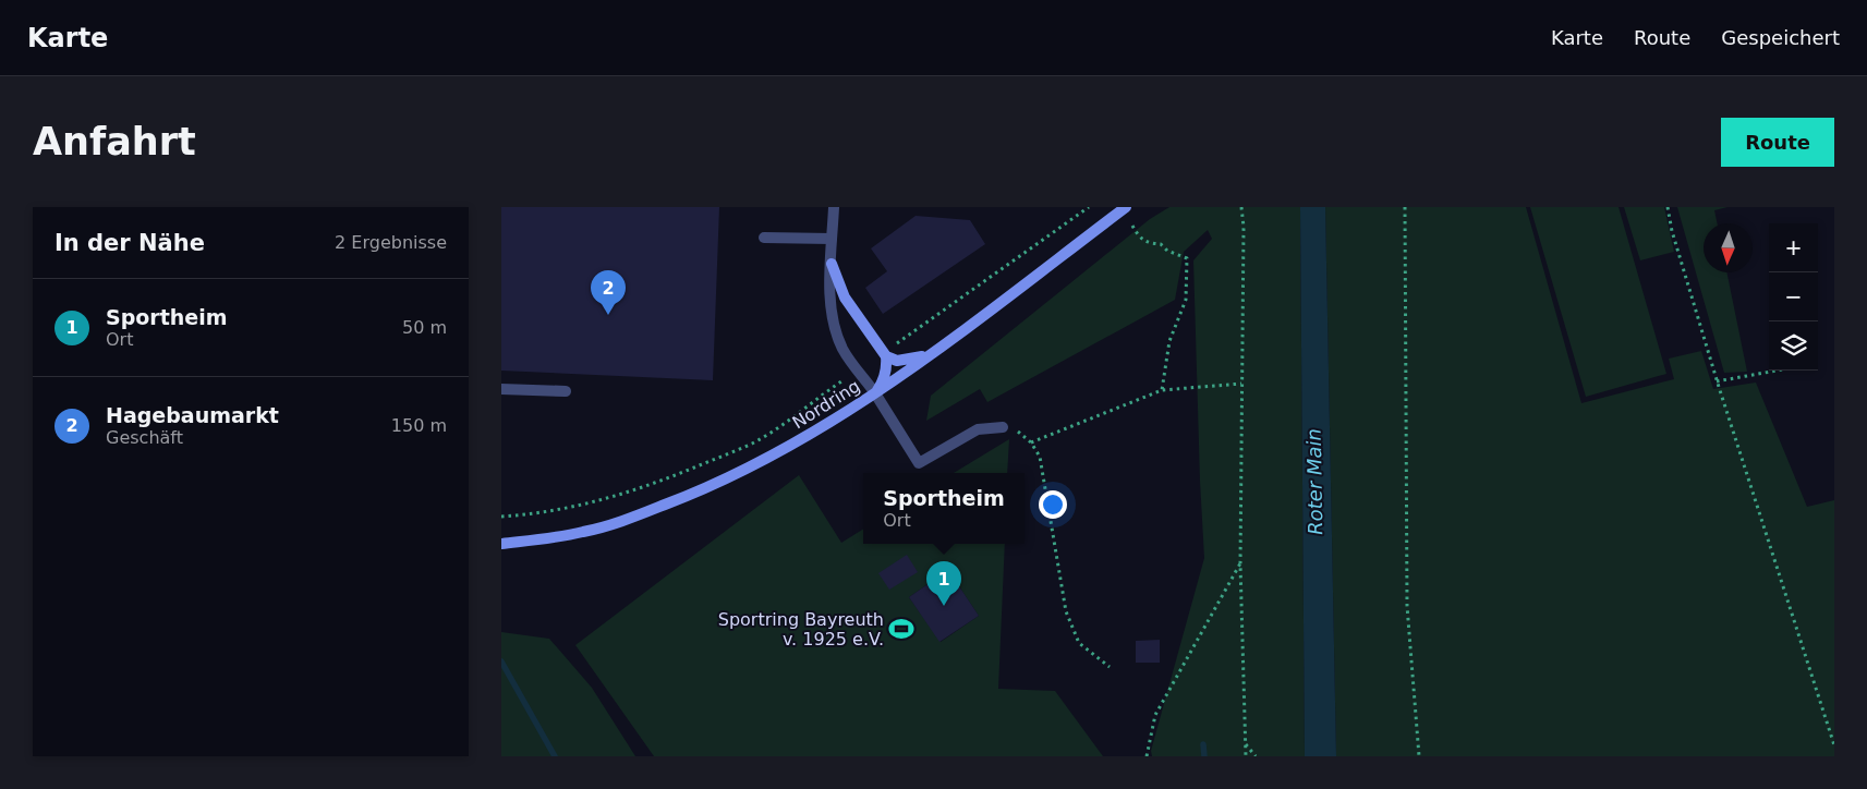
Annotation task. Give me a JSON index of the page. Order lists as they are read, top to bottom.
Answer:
{
  "streets": {
    "main road": ["Nordring"]
  },
  "water": ["Roter Main"],
  "places": {
    "sports": ["Sportring Bayreuth v. 1925 e.V."]
  },
  "north": "bottom",
  "page": {
    "header": "Karte",
    "nav": ["Karte", "Route", "Gespeichert"],
    "buttons": "Route",
    "title": "Anfahrt",
    "heading": ["In der Nähe", "2 Ergebnisse"],
    "map_buttons": ["+", "−"],
    "pins": ["2", "1"],
    "list": [
      {
        "mark": "1",
        "name": "Sportheim",
        "note": "Ort",
        "value": "50 m"
      },
      {
        "mark": "2",
        "name": "Hagebaumarkt",
        "note": "Geschäft",
        "value": "150 m"
      }
    ],
    "popup": ["Sportheim", "Ort"]
  }
}
